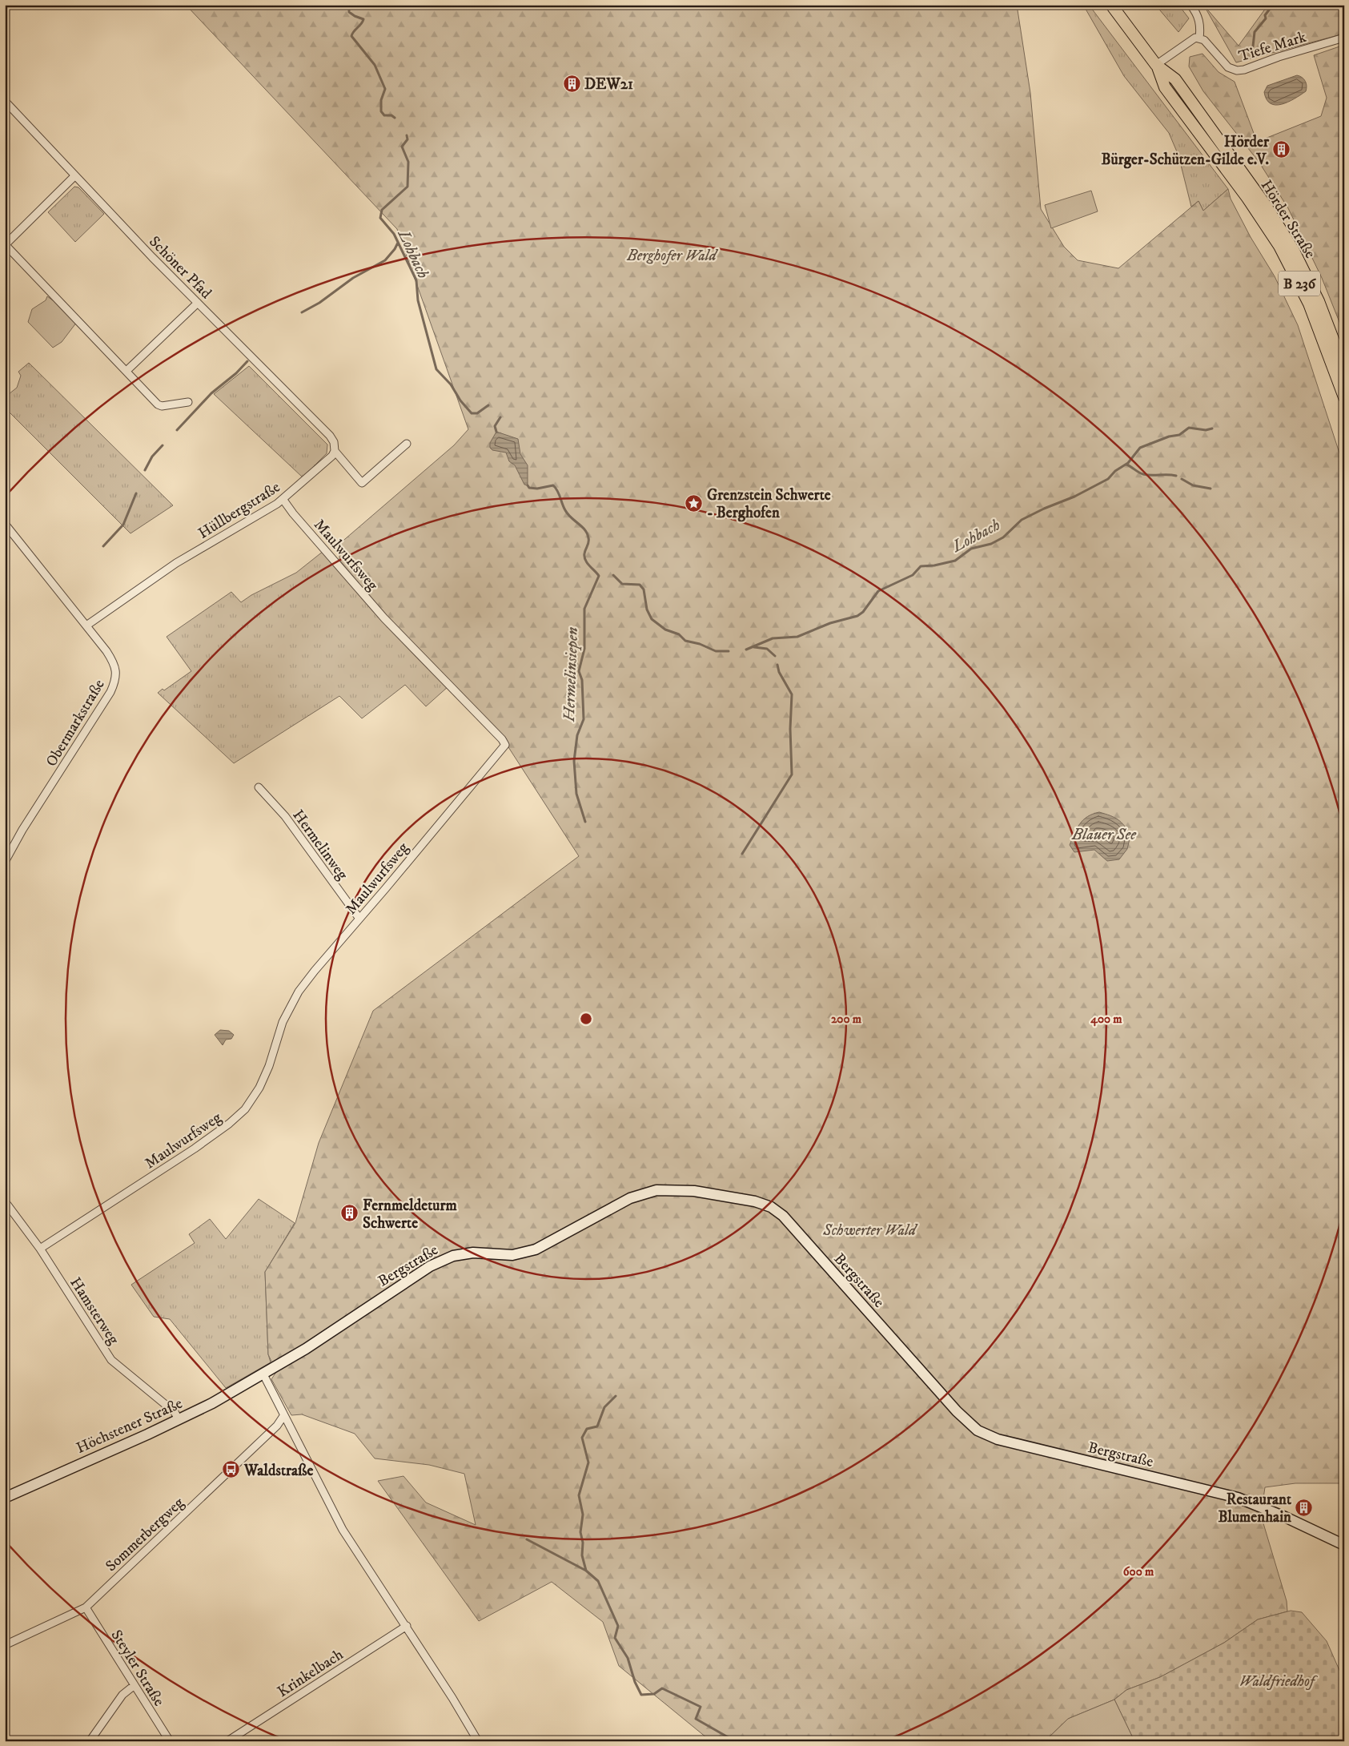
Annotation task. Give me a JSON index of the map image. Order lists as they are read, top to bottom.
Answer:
{
  "streets": {
    "main road": [
      "Hörder Straße",
      "B 236",
      "Bergstraße",
      "Höchstener Straße"
    ],
    "street": [
      "Tiefe Mark",
      "Schöner Pfad",
      "Hüllbergstraße",
      "Maulwurfsweg",
      "Obermarkstraße",
      "Hermelinweg",
      "Hamsterweg",
      "Sommerbergweg",
      "Steyler Straße",
      "Krinkelbach"
    ]
  },
  "crossings": [
    ["Hörder Straße", "B 236"],
    ["Schöner Pfad", "Hüllbergstraße"],
    ["Hüllbergstraße", "Maulwurfsweg"],
    ["Hüllbergstraße", "Obermarkstraße"],
    ["Maulwurfsweg", "Hermelinweg"],
    ["Maulwurfsweg", "Hamsterweg"],
    ["Bergstraße", "Höchstener Straße"],
    ["Hamsterweg", "Höchstener Straße"],
    ["Sommerbergweg", "Steyler Straße"]
  ],
  "water": ["Lohbach", "Hermelinsiepen", "Blauer See"],
  "parks": ["Berghofer Wald", "Schwerter Wald", "Waldfriedhof"],
  "places": {
    "building": [
      "DEW21",
      "Hörder Bürger-Schützen-Gilde e.V.",
      "Fernmeldeturm Schwerte",
      "Restaurant Blumenhain"
    ],
    "place": ["Grenzstein Schwerte - Berghofen"],
    "bus stop": ["Waldstraße"]
  },
  "rings": ["200 m", "400 m", "600 m"]
}
